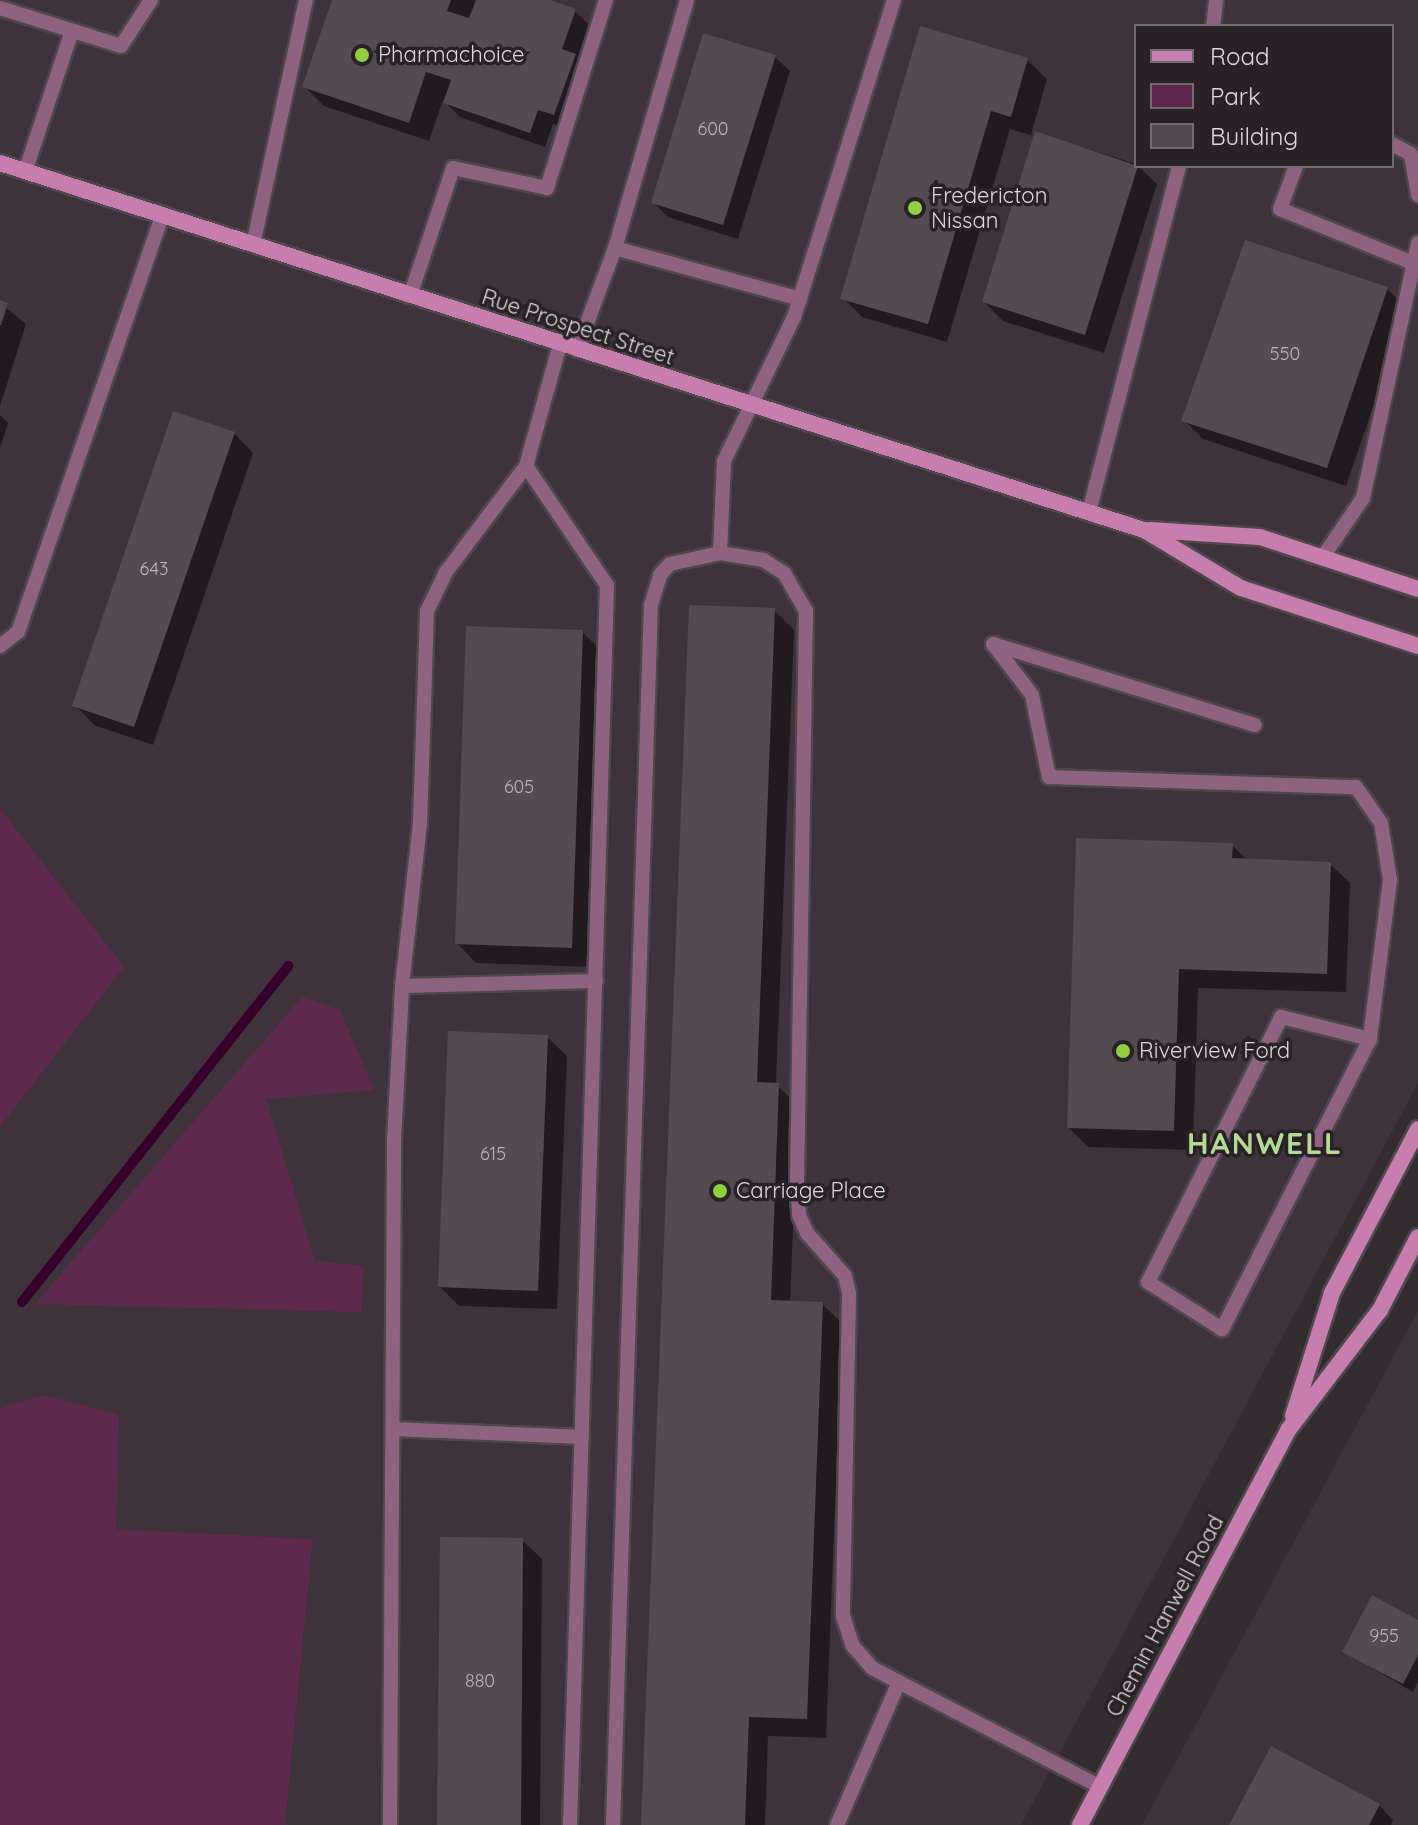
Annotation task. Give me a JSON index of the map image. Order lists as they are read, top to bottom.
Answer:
{
  "streets": {
    "main road": ["Rue Prospect Street", "Chemin Hanwell Road"]
  },
  "districts": ["HANWELL"],
  "places": [
    "Pharmachoice",
    "Fredericton Nissan",
    "Riverview Ford",
    "Carriage Place"
  ],
  "house_numbers": [
    "600",
    "550",
    "643",
    "605",
    "615",
    "955",
    "880"
  ],
  "legend": ["Road", "Park", "Building"]
}
